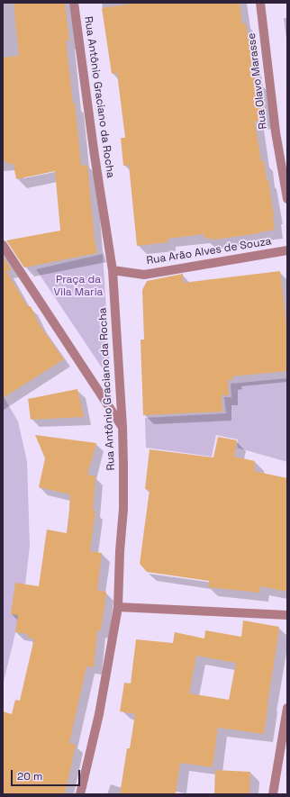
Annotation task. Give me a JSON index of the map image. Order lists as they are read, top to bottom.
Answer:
{
  "streets": {
    "street": ["Rua Olavo Marasse", "Rua Antônio Graciano da Rocha", "Rua Arão Alves de Souza"]
  },
  "crossings": [
    ["Rua Antônio Graciano da Rocha", "Rua Arão Alves de Souza"]
  ],
  "parks": ["Praça da Vila Maria"],
  "scale_bar": "20 m"
}
